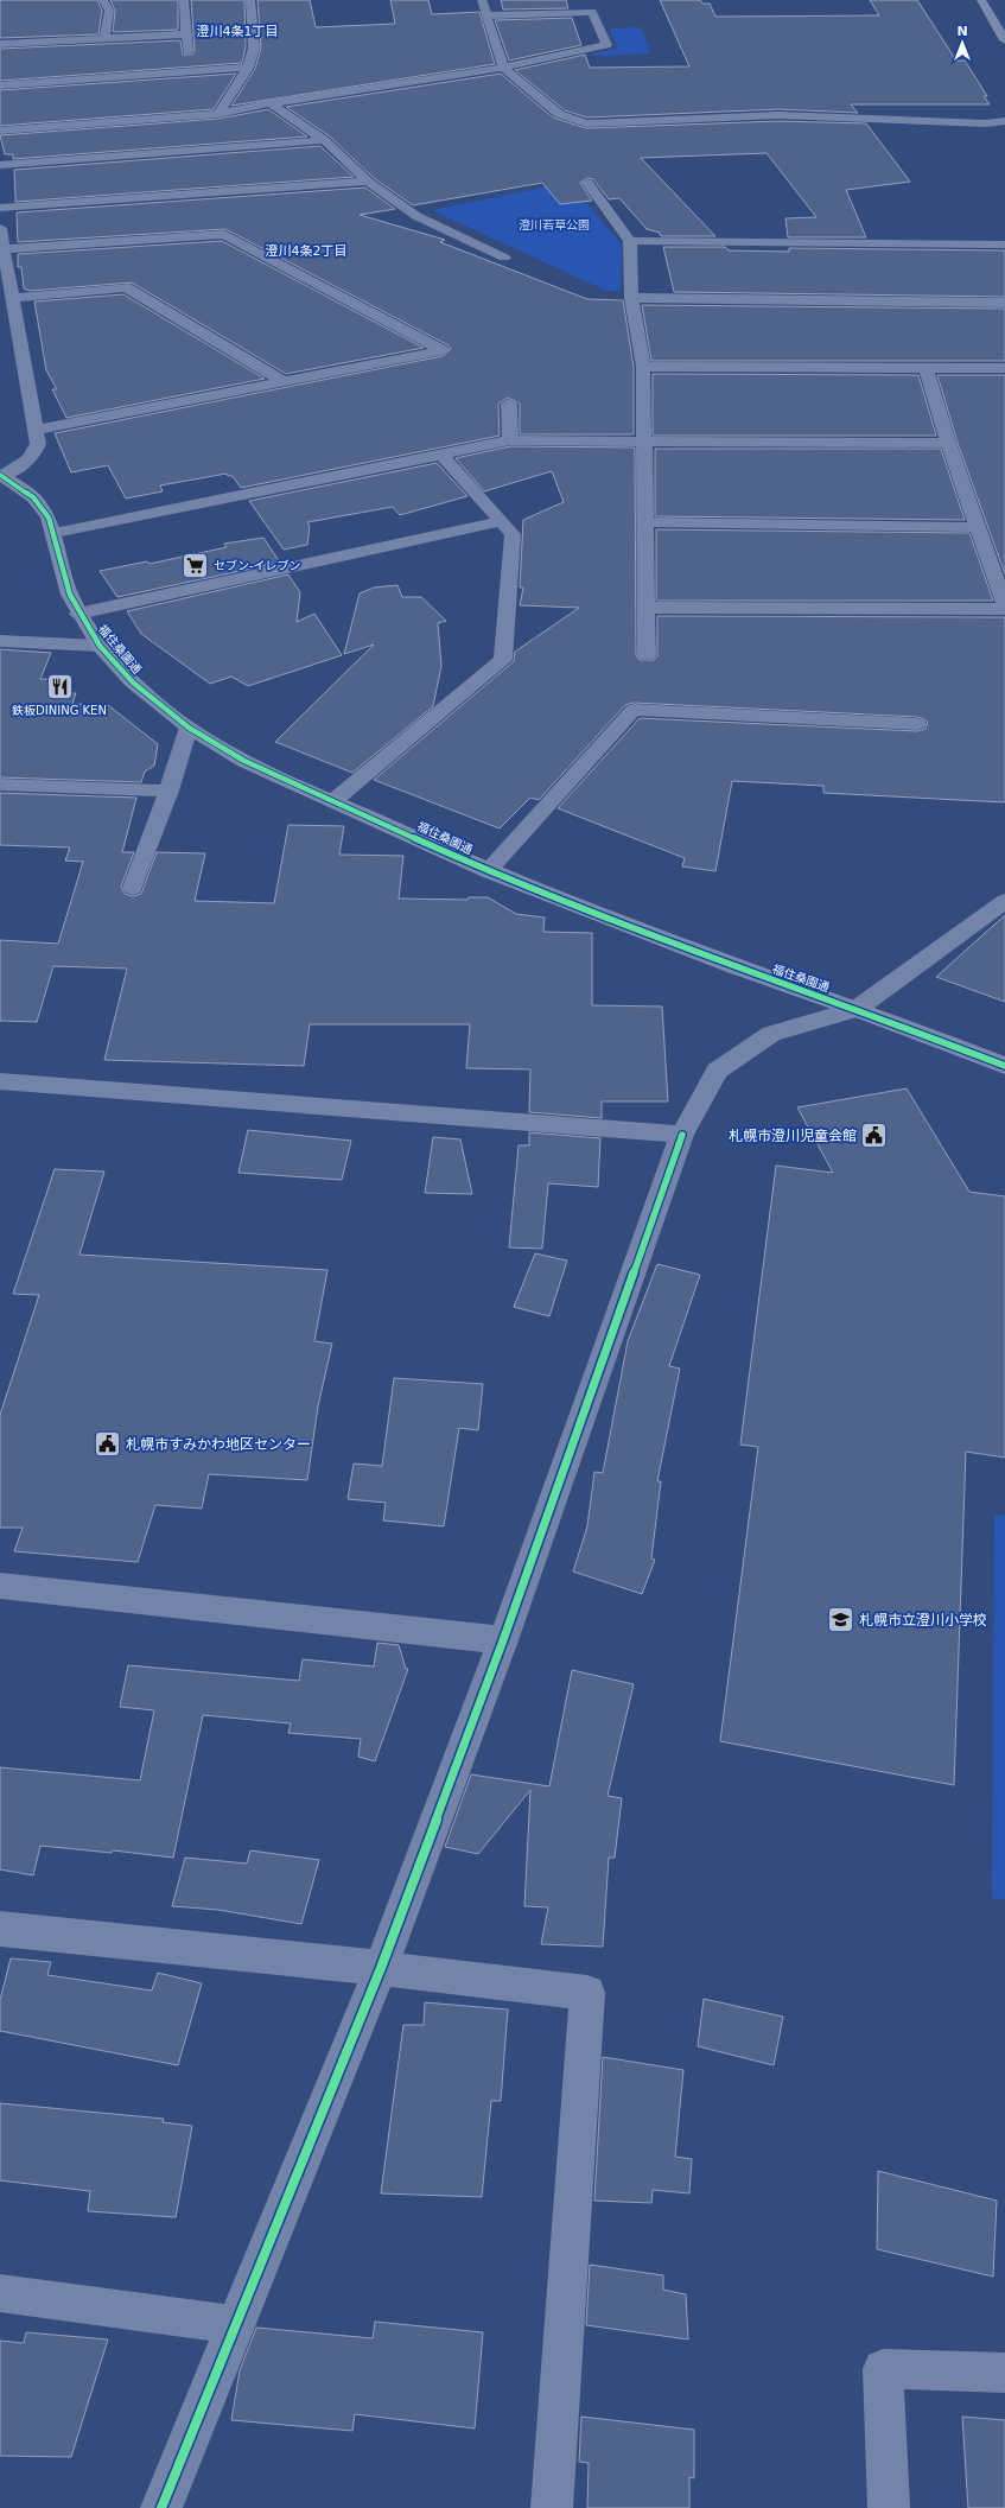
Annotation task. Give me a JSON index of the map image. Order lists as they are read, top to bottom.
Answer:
{
  "streets": {
    "street": ["福住桑園通"]
  },
  "districts": ["澄川4条1丁目", "澄川4条2丁目"],
  "parks": ["澄川若草公園"],
  "places": {
    "supermarket": ["セブン-イレブン"],
    "restaurant": ["鉄板DINING KEN"],
    "public building": ["札幌市澄川児童会館", "札幌市すみかわ地区センター"],
    "school or university": ["札幌市立澄川小学校"]
  },
  "north": "top"
}
